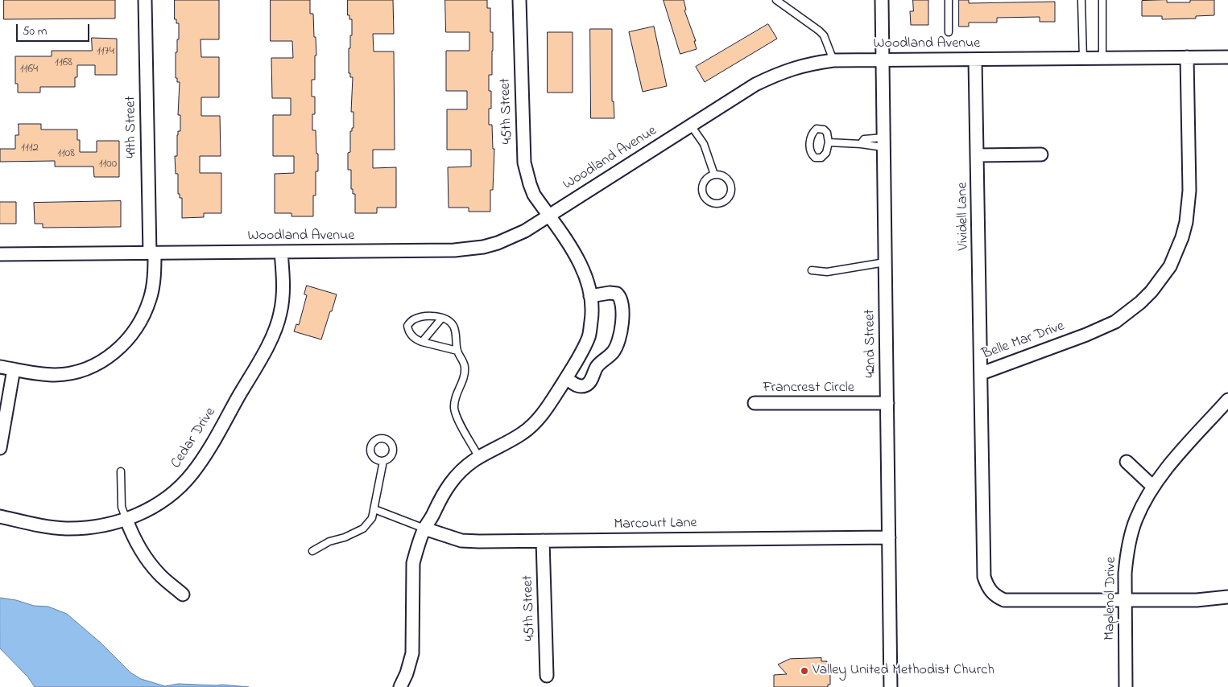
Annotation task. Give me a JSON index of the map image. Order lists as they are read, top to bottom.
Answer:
{
  "streets": {
    "street": [
      "Woodland Avenue",
      "45th Street",
      "49th Street",
      "Vividell Lane",
      "Belle Mar Drive",
      "42nd Street",
      "Francrest Circle",
      "Cedar Drive",
      "Marcourt Lane",
      "Maplenol Drive"
    ]
  },
  "crossings": [
    ["Woodland Avenue", "45th Street"],
    ["Woodland Avenue", "49th Street"],
    ["Woodland Avenue", "Vividell Lane"],
    ["Woodland Avenue", "Belle Mar Drive"],
    ["Woodland Avenue", "42nd Street"],
    ["Woodland Avenue", "Cedar Drive"],
    ["45th Street", "Marcourt Lane"],
    ["Vividell Lane", "Belle Mar Drive"],
    ["Belle Mar Drive", "Maplenol Drive"],
    ["42nd Street", "Francrest Circle"],
    ["42nd Street", "Marcourt Lane"]
  ],
  "places": ["Valley United Methodist Church"],
  "house_numbers": [
    "1174",
    "1168",
    "1164",
    "1112",
    "1108",
    "1100"
  ],
  "scale_bar": "50 m"
}
